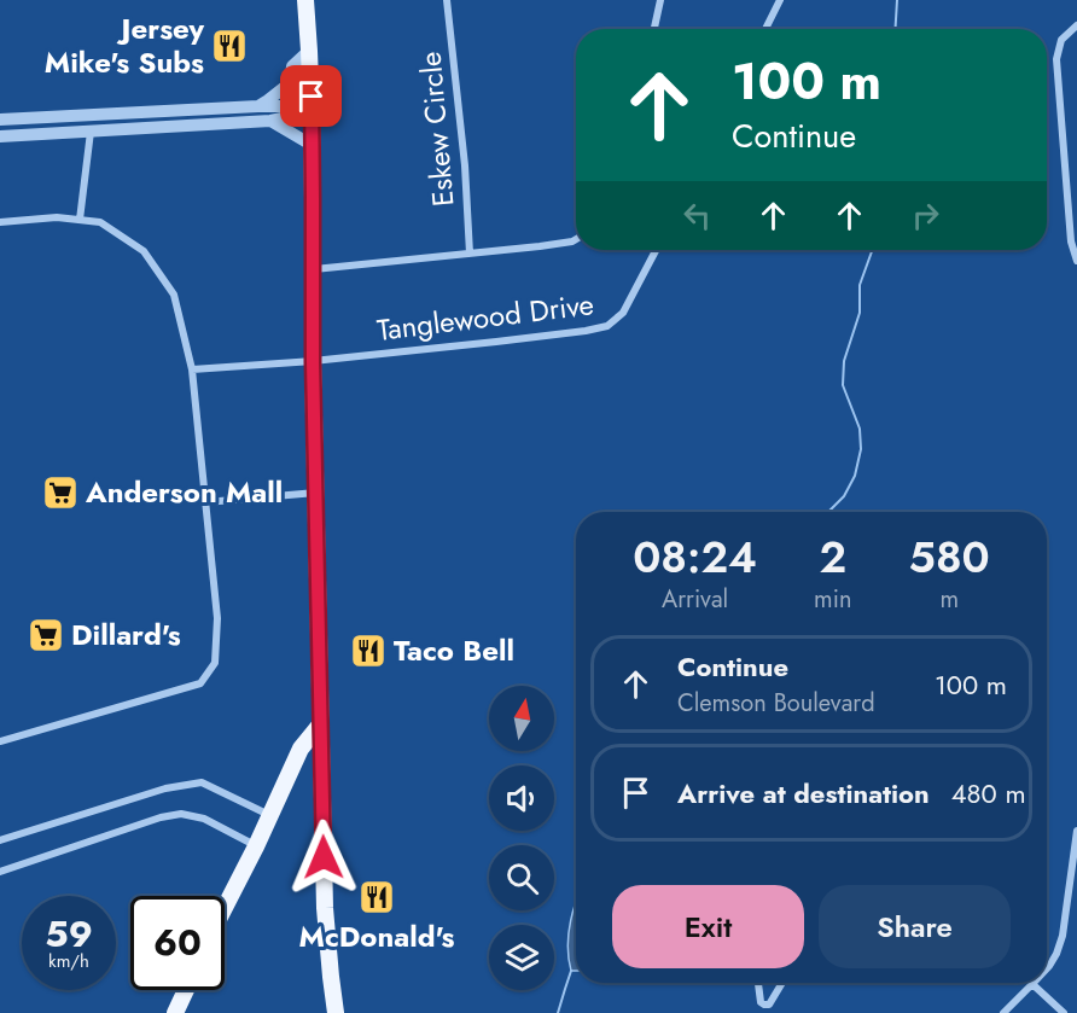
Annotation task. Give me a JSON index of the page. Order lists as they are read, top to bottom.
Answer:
{
  "streets": {
    "street": ["Eskew Circle", "Tanglewood Drive"]
  },
  "places": {
    "restaurant": ["Jersey Mike's Subs", "Taco Bell", "McDonald's"],
    "supermarket": ["Anderson Mall", "Dillard's"]
  },
  "north": "top",
  "page": {
    "turn": ["100 m", "Continue"],
    "eta": [
      "08:24",
      "Arrival",
      "2",
      "min",
      "580",
      "m"
    ],
    "list": [
      {
        "name": "Continue",
        "note": "Clemson Boulevard",
        "value": "100 m"
      },
      {
        "name": "Arrive at destination",
        "value": "480 m"
      }
    ],
    "buttons": ["Exit", "Share"],
    "speed": "59 km/h",
    "limit": "60"
  }
}
